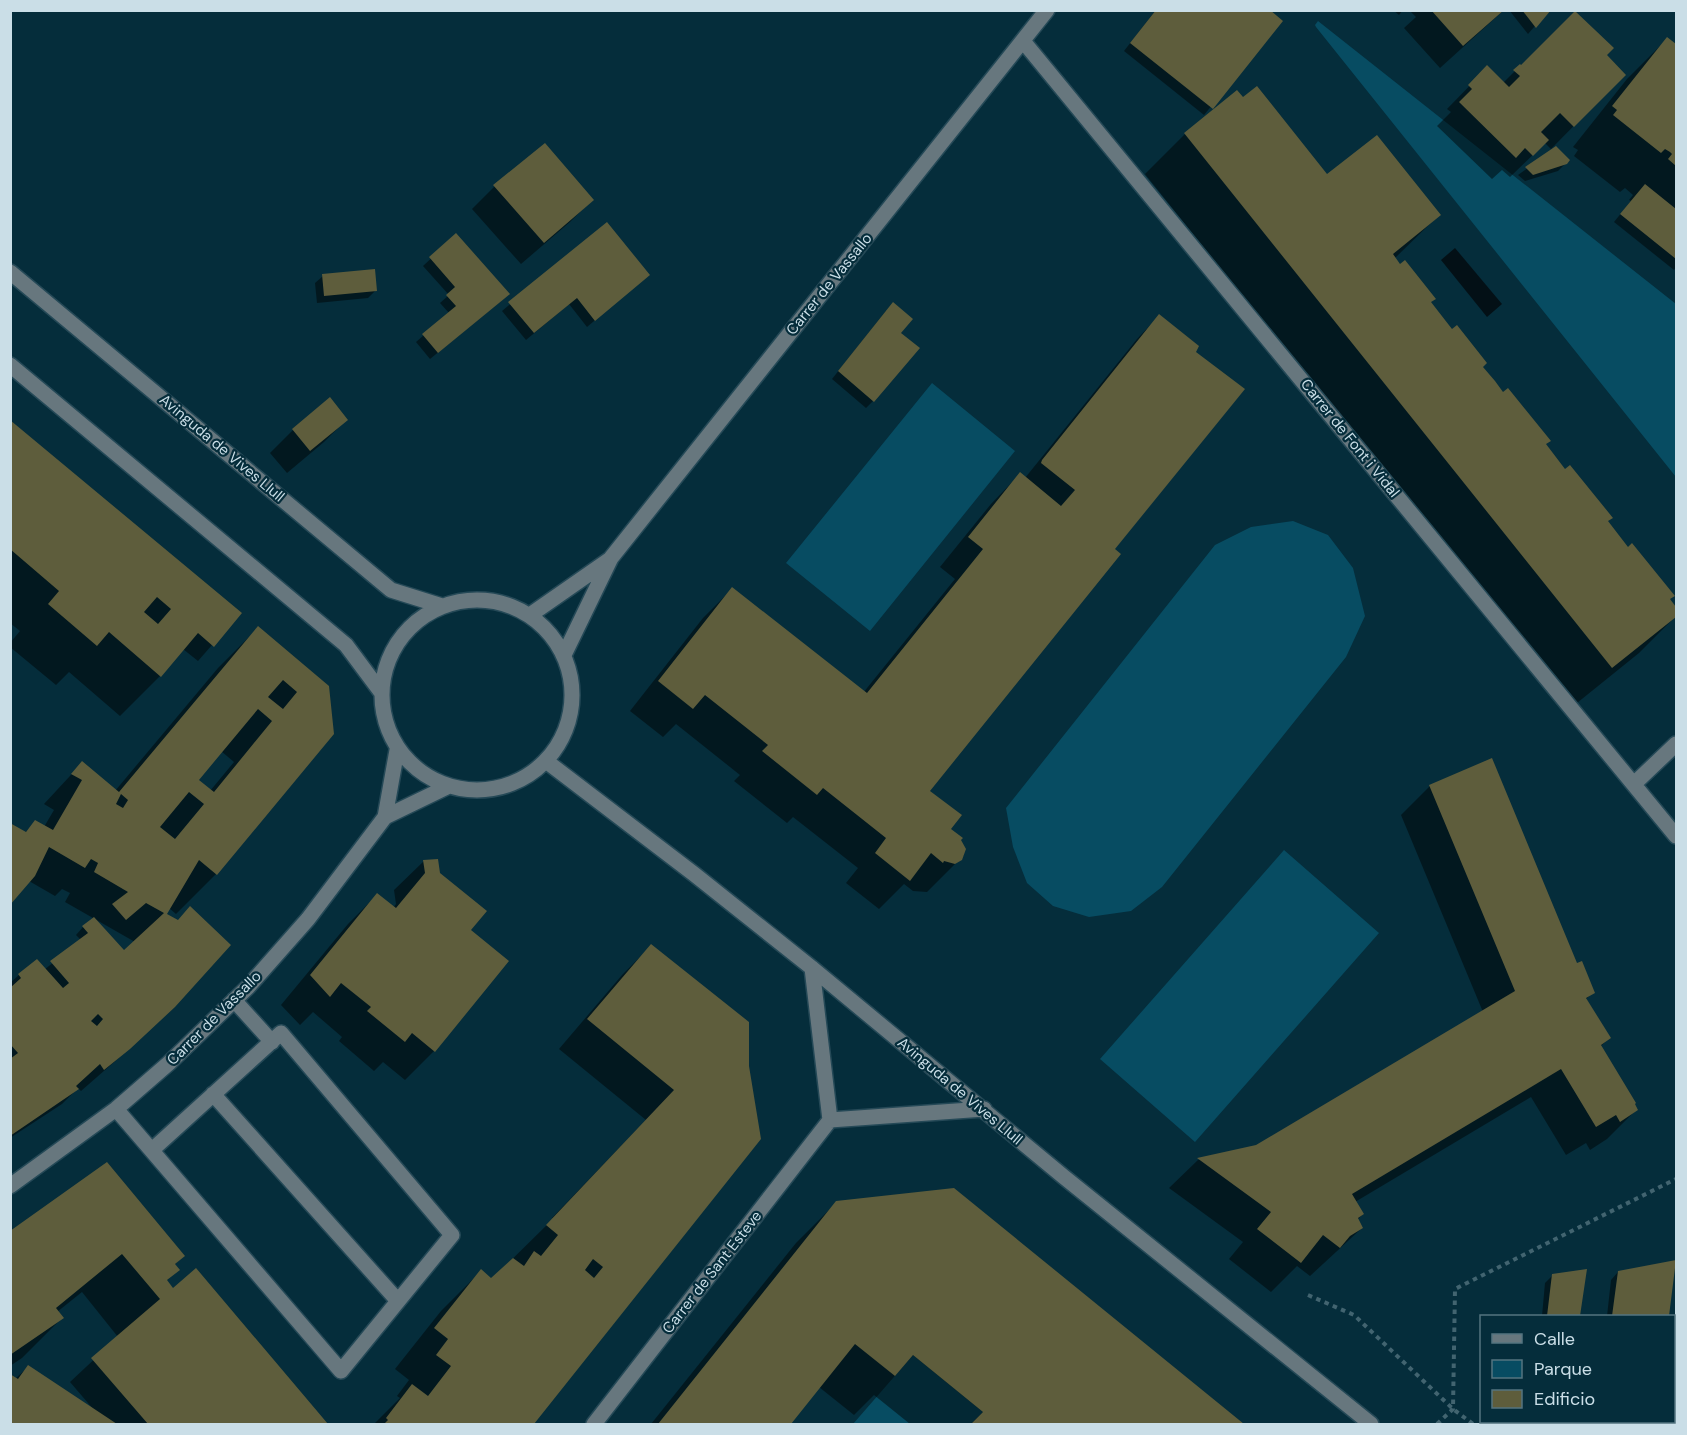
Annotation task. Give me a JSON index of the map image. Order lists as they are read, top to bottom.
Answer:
{
  "streets": {
    "street": [
      "Carrer de Vassallo",
      "Carrer de Font i Vidal",
      "Avinguda de Vives Llull",
      "Carrer de Sant Esteve"
    ]
  },
  "crossings": [
    ["Carrer de Vassallo", "Carrer de Font i Vidal"],
    ["Carrer de Vassallo", "Avinguda de Vives Llull"]
  ],
  "legend": ["Calle", "Parque", "Edificio"]
}
